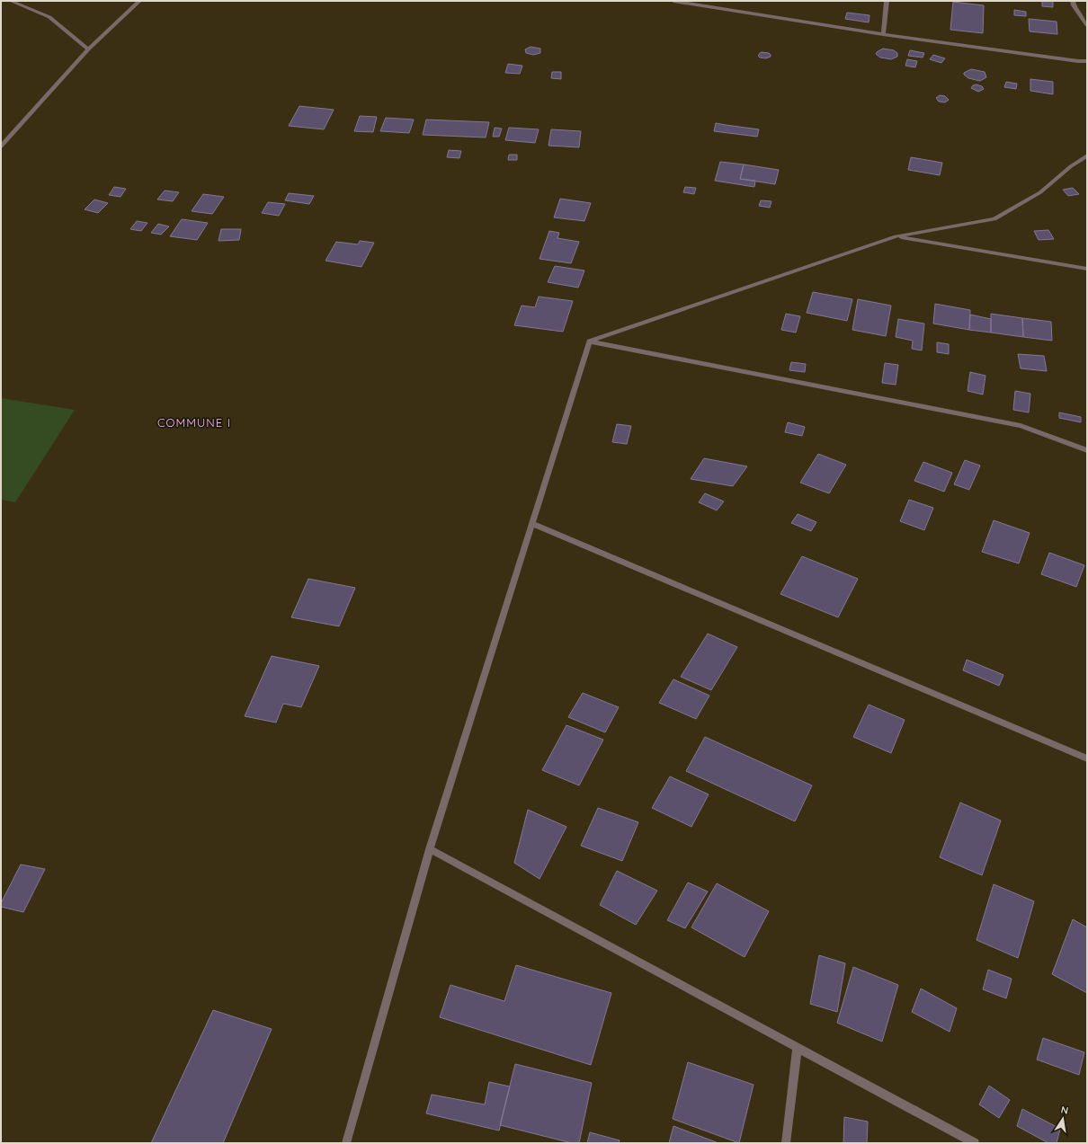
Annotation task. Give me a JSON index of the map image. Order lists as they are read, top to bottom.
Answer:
{
  "districts": ["COMMUNE I"],
  "north": "top"
}
